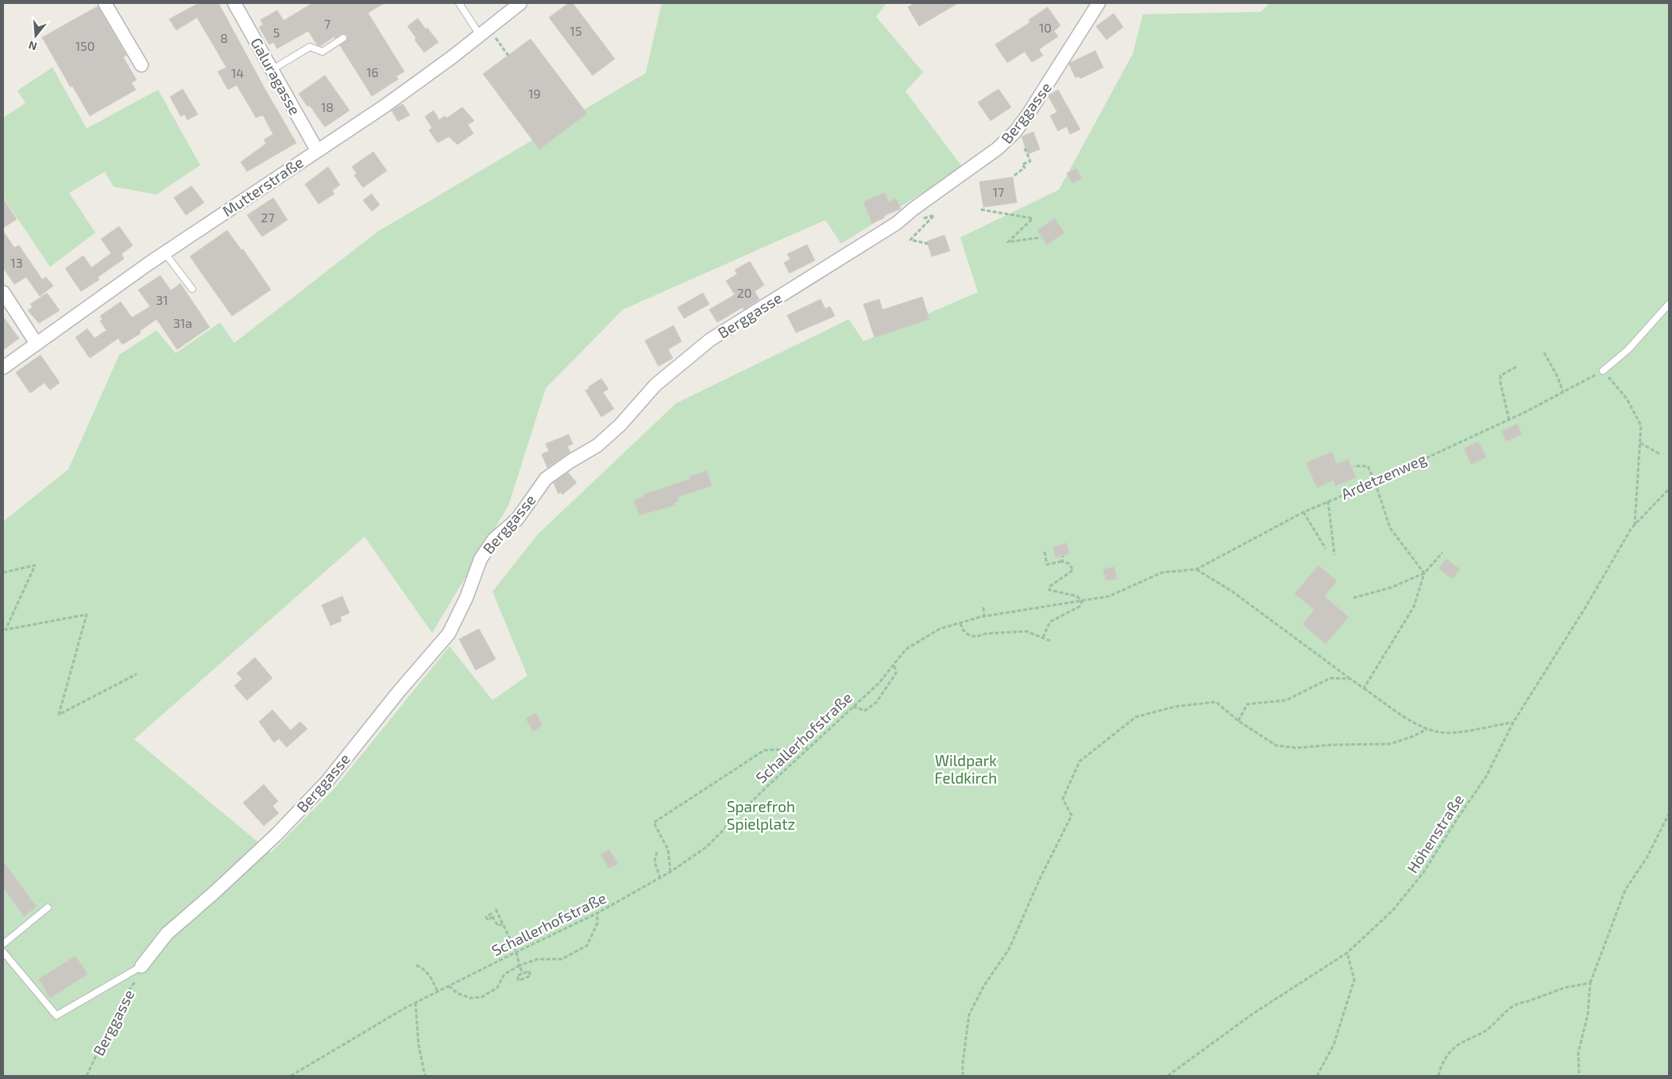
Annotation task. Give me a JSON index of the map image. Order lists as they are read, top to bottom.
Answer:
{
  "streets": {
    "street": ["Galuragasse", "Berggasse", "Mutterstraße"],
    "path": ["Ardetzenweg", "Schallerhofstraße", "Höhenstraße"]
  },
  "crossings": [
    ["Galuragasse", "Mutterstraße"],
    ["Ardetzenweg", "Schallerhofstraße"]
  ],
  "parks": ["Wildpark Feldkirch", "Sparefroh Spielplatz"],
  "house_numbers": [
    "7",
    "10",
    "15",
    "5",
    "8",
    "150",
    "16",
    "14",
    "19",
    "18",
    "17",
    "27",
    "13",
    "20",
    "31",
    "31a"
  ],
  "north": "bottom"
}
